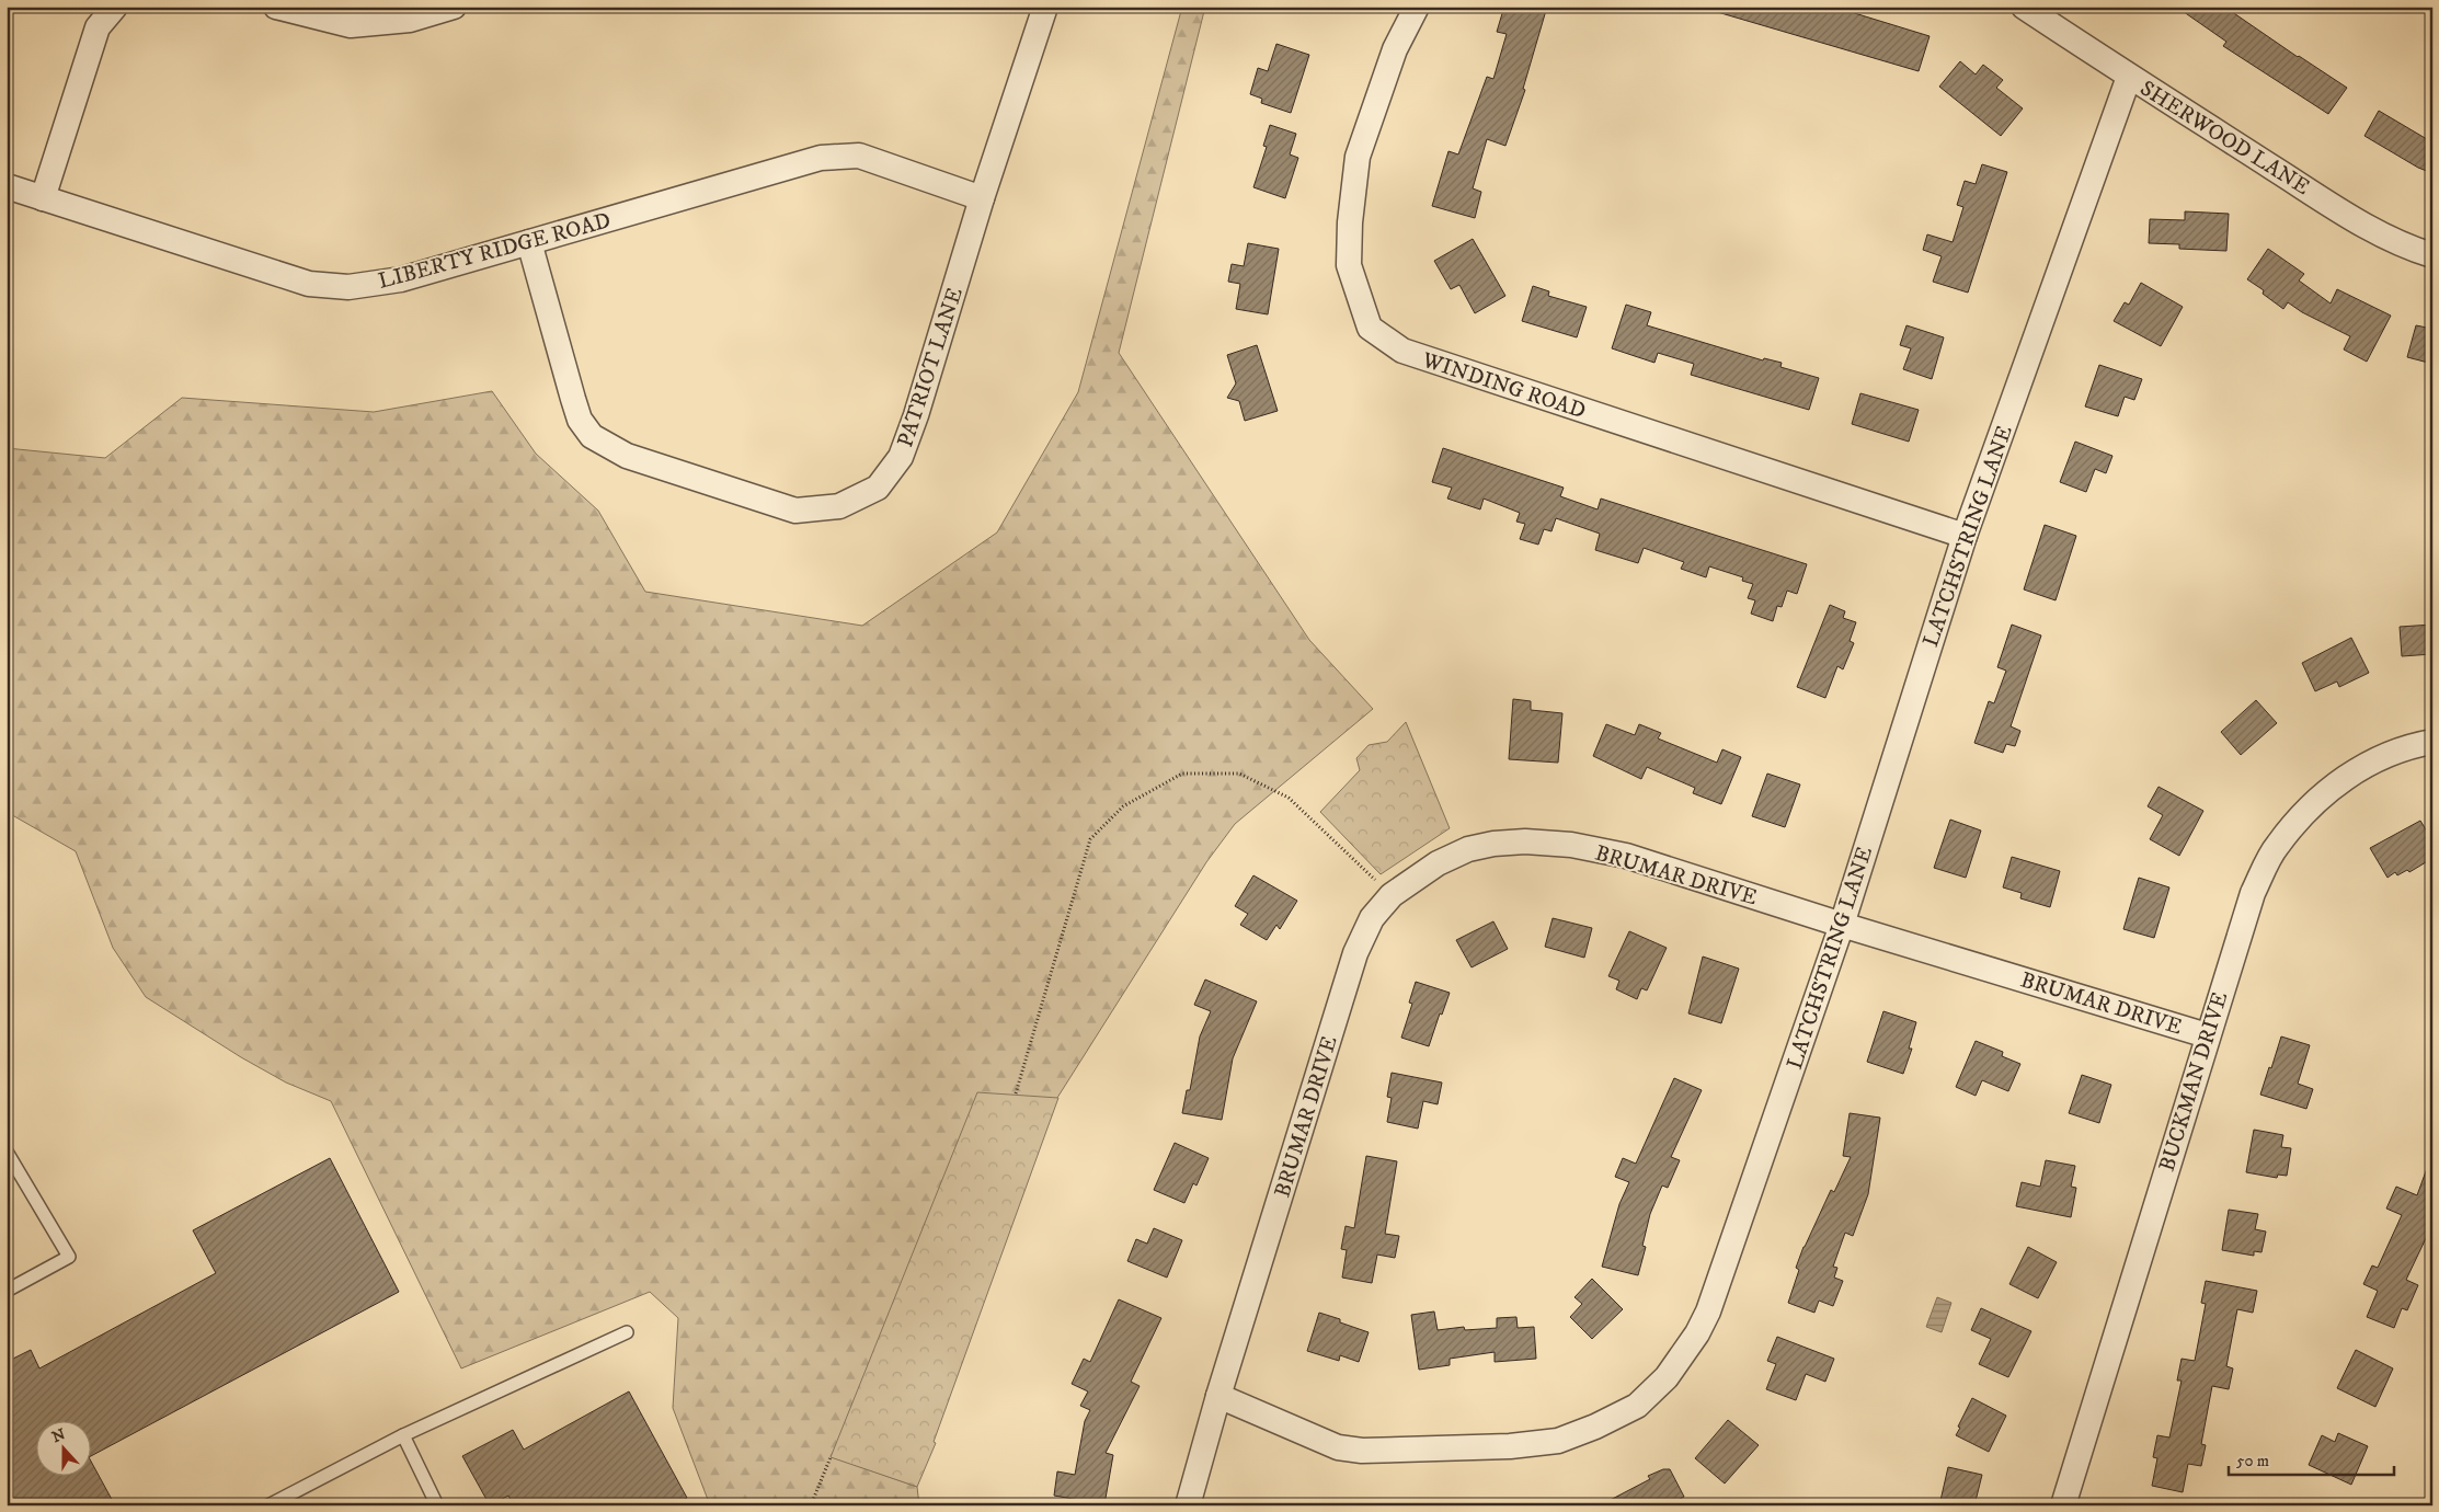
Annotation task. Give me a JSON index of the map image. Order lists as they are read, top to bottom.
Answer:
{
  "streets": {
    "street": [
      "SHERWOOD LANE",
      "LIBERTY RIDGE ROAD",
      "PATRIOT LANE",
      "WINDING ROAD",
      "LATCHSTRING LANE",
      "BRUMAR DRIVE",
      "BUCKMAN DRIVE"
    ]
  },
  "crossings": [
    ["SHERWOOD LANE", "LATCHSTRING LANE"],
    ["LIBERTY RIDGE ROAD", "PATRIOT LANE"],
    ["WINDING ROAD", "LATCHSTRING LANE"],
    ["LATCHSTRING LANE", "BRUMAR DRIVE"],
    ["BRUMAR DRIVE", "BUCKMAN DRIVE"]
  ],
  "scale_bar": "50 m",
  "north": "top"
}
